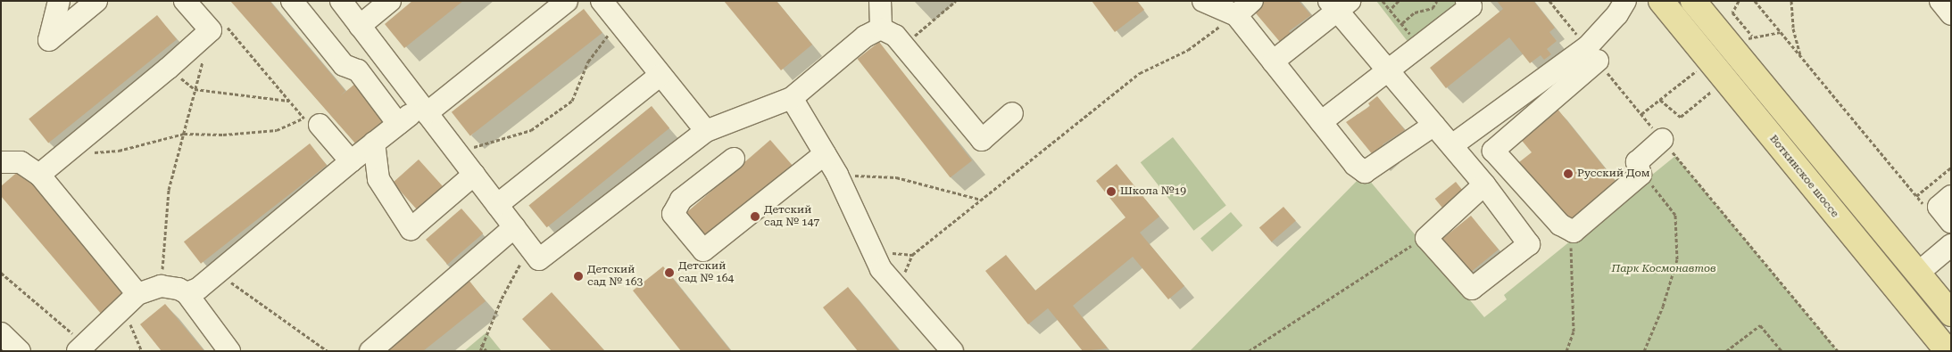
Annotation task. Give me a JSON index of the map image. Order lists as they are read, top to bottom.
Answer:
{
  "streets": {
    "main road": ["Воткинское шоссе"]
  },
  "parks": ["Парк Космонавтов"],
  "places": [
    "Русский Дом",
    "Школа №19",
    "Детский сад № 147",
    "Детский сад № 164",
    "Детский сад № 163"
  ]
}
